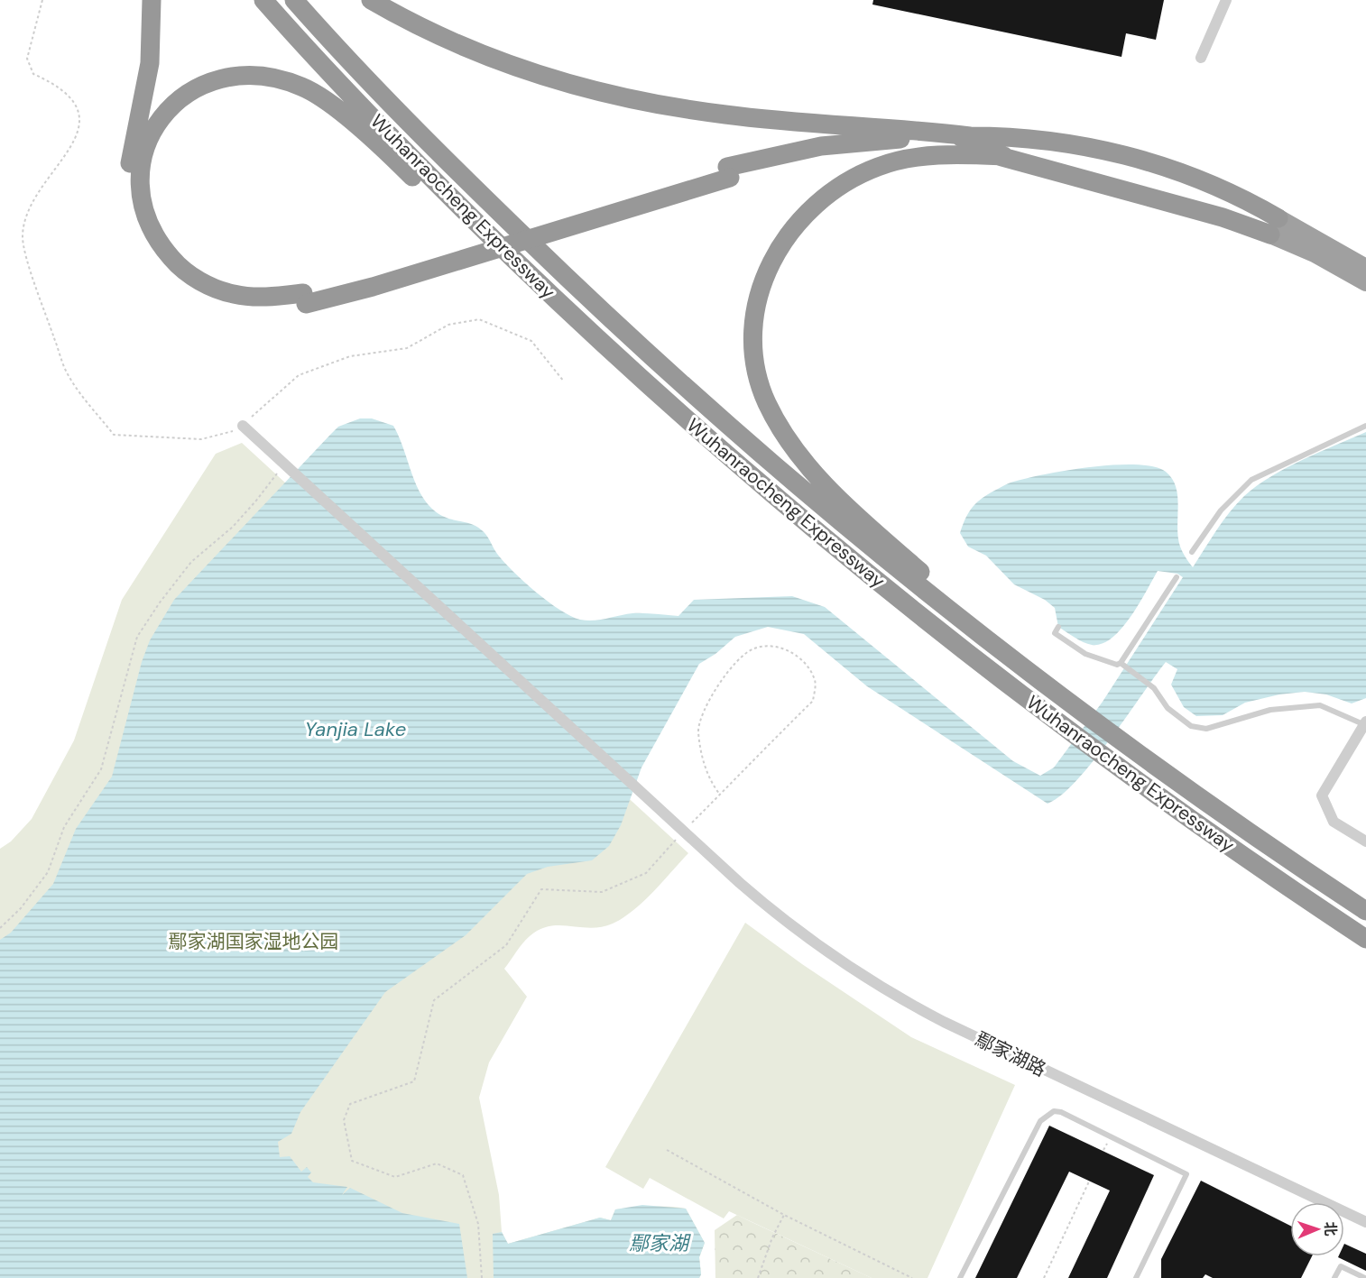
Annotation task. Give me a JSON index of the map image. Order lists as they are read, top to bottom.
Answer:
{
  "streets": {
    "highway": ["Wuhanraocheng Expressway"],
    "street": ["鄢家湖路"]
  },
  "water": ["Yanjia Lake", "鄢家湖"],
  "parks": ["鄢家湖国家湿地公园"],
  "north": "right"
}
